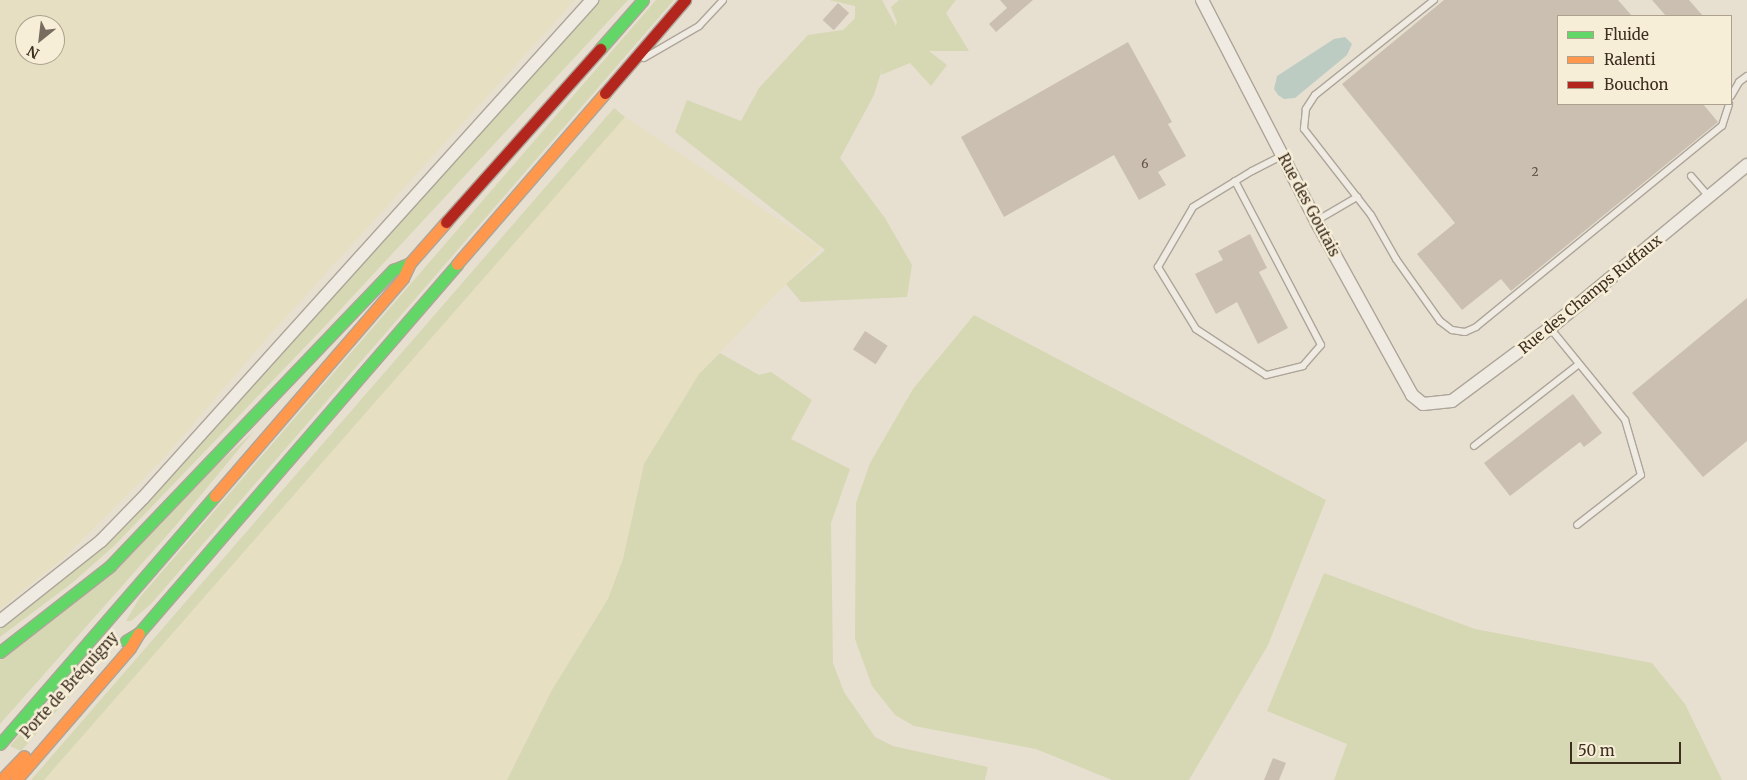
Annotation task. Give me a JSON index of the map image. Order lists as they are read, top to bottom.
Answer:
{
  "streets": {
    "main road": ["Porte de Bréquigny"],
    "street": ["Rue des Goutais", "Rue des Champs Ruffaux"]
  },
  "crossings": [
    ["Rue des Goutais", "Rue des Champs Ruffaux"]
  ],
  "house_numbers": ["6", "2"],
  "legend": ["Fluide", "Ralenti", "Bouchon"],
  "scale_bar": "50 m",
  "north": "bottom left"
}
